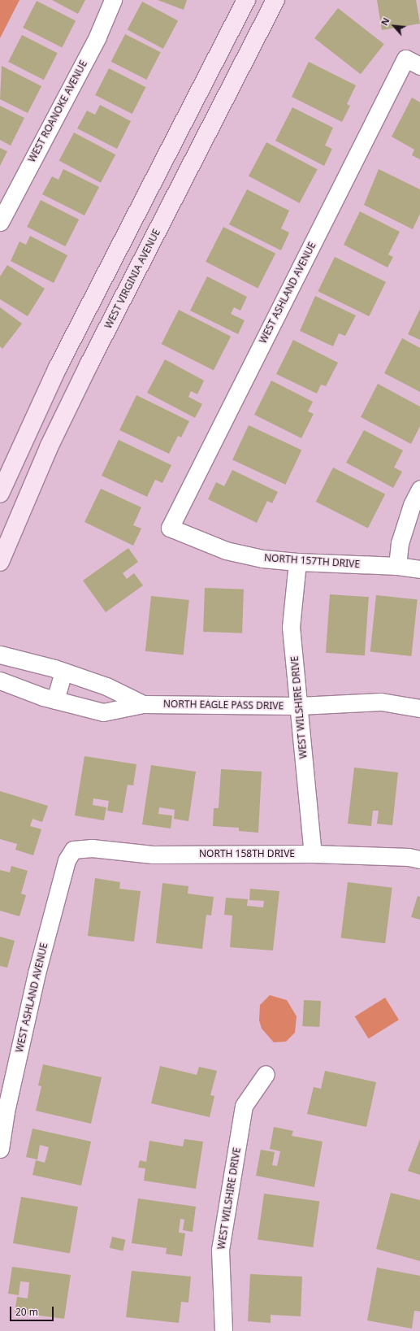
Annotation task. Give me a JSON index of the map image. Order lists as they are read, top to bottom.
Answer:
{
  "streets": {
    "main road": ["WEST VIRGINIA AVENUE"],
    "street": [
      "WEST ROANOKE AVENUE",
      "WEST ASHLAND AVENUE",
      "NORTH 157TH DRIVE",
      "NORTH EAGLE PASS DRIVE",
      "WEST WILSHIRE DRIVE",
      "NORTH 158TH DRIVE"
    ]
  },
  "crossings": [
    ["WEST ASHLAND AVENUE", "NORTH 157TH DRIVE"],
    ["WEST ASHLAND AVENUE", "NORTH 158TH DRIVE"],
    ["NORTH 157TH DRIVE", "WEST WILSHIRE DRIVE"],
    ["NORTH EAGLE PASS DRIVE", "WEST WILSHIRE DRIVE"],
    ["WEST WILSHIRE DRIVE", "NORTH 158TH DRIVE"]
  ],
  "scale_bar": "20 m",
  "north": "top left"
}
